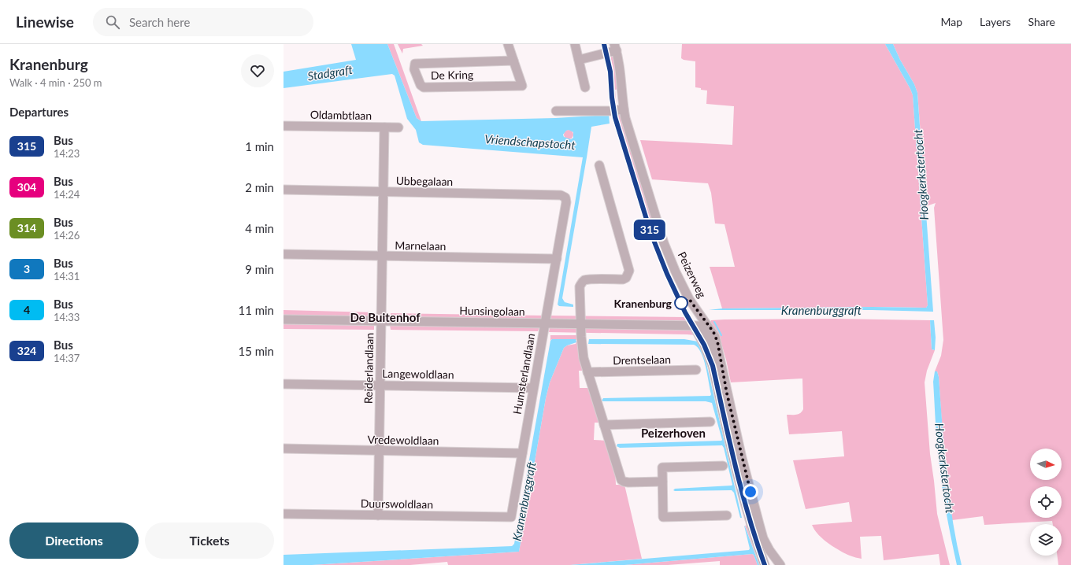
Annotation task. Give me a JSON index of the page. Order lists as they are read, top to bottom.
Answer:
{
  "streets": {
    "street": [
      "De Kring",
      "Oldambtlaan",
      "Ubbegalaan",
      "Marnelaan",
      "Peizerweg",
      "Hunsingolaan",
      "Drentselaan",
      "Reiderlandlaan",
      "Langewoldlaan",
      "Humsterlandlaan",
      "Vredewoldlaan",
      "Duurswoldlaan"
    ]
  },
  "crossings": [
    ["Oldambtlaan", "Reiderlandlaan"],
    ["Ubbegalaan", "Reiderlandlaan"],
    ["Ubbegalaan", "Humsterlandlaan"],
    ["Marnelaan", "Reiderlandlaan"],
    ["Marnelaan", "Humsterlandlaan"],
    ["Peizerweg", "Hunsingolaan"],
    ["Hunsingolaan", "Reiderlandlaan"],
    ["Hunsingolaan", "Humsterlandlaan"],
    ["Reiderlandlaan", "Langewoldlaan"],
    ["Reiderlandlaan", "Vredewoldlaan"],
    ["Reiderlandlaan", "Duurswoldlaan"],
    ["Langewoldlaan", "Humsterlandlaan"],
    ["Humsterlandlaan", "Vredewoldlaan"],
    ["Humsterlandlaan", "Duurswoldlaan"]
  ],
  "districts": ["De Buitenhof", "Peizerhoven"],
  "water": [
    "Stadgraft",
    "Vriendschapstocht",
    "Hoogkerkstertocht",
    "Kranenburggraft"
  ],
  "places": ["Kranenburg"],
  "lines": ["bus line 315"],
  "north": "right",
  "page": {
    "header": "Linewise",
    "search": "Search here",
    "nav": ["Map", "Layers", "Share"],
    "heading": [
      ["Kranenburg", "Walk · 4 min · 250 m"],
      "Departures"
    ],
    "on_map": "315",
    "list": [
      {
        "mark": "315",
        "name": "Bus",
        "note": "14:23",
        "value": "1 min"
      },
      {
        "mark": "304",
        "name": "Bus",
        "note": "14:24",
        "value": "2 min"
      },
      {
        "mark": "314",
        "name": "Bus",
        "note": "14:26",
        "value": "4 min"
      },
      {
        "mark": "3",
        "name": "Bus",
        "note": "14:31",
        "value": "9 min"
      },
      {
        "mark": "4",
        "name": "Bus",
        "note": "14:33",
        "value": "11 min"
      },
      {
        "mark": "324",
        "name": "Bus",
        "note": "14:37",
        "value": "15 min"
      }
    ],
    "buttons": ["Directions", "Tickets"]
  }
}
